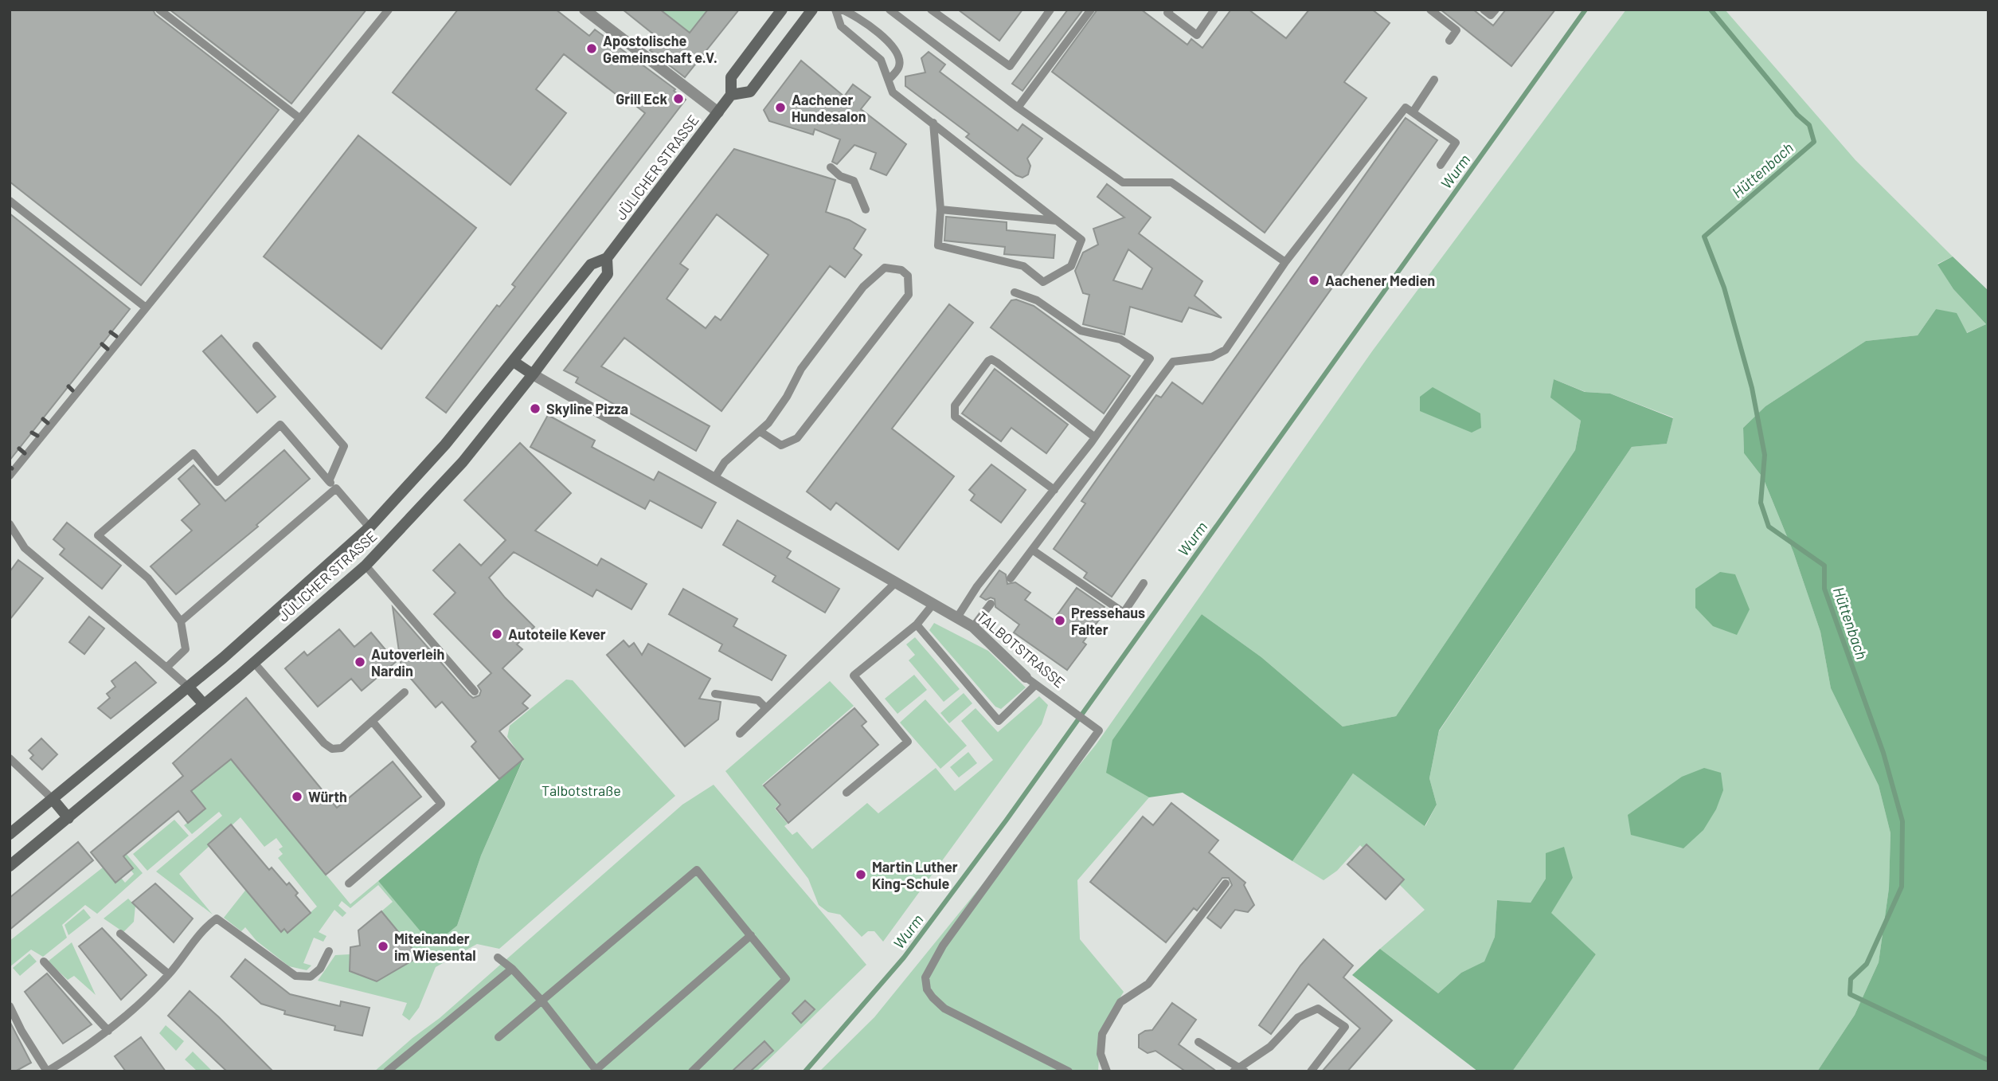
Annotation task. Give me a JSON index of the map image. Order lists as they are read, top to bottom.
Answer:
{
  "streets": {
    "main road": ["JÜLICHER STRASSE"],
    "street": ["TALBOTSTRASSE"]
  },
  "crossings": [
    ["JÜLICHER STRASSE", "TALBOTSTRASSE"]
  ],
  "water": ["Hüttenbach", "Wurm"],
  "parks": ["Talbotstraße"],
  "places": [
    "Apostolische Gemeinschaft e.V.",
    "Grill Eck",
    "Aachener Hundesalon",
    "Aachener Medien",
    "Skyline Pizza",
    "Pressehaus Falter",
    "Autoteile Kever",
    "Autoverleih Nardin",
    "Würth",
    "Martin Luther King-Schule",
    "Miteinander im Wiesental"
  ]
}
